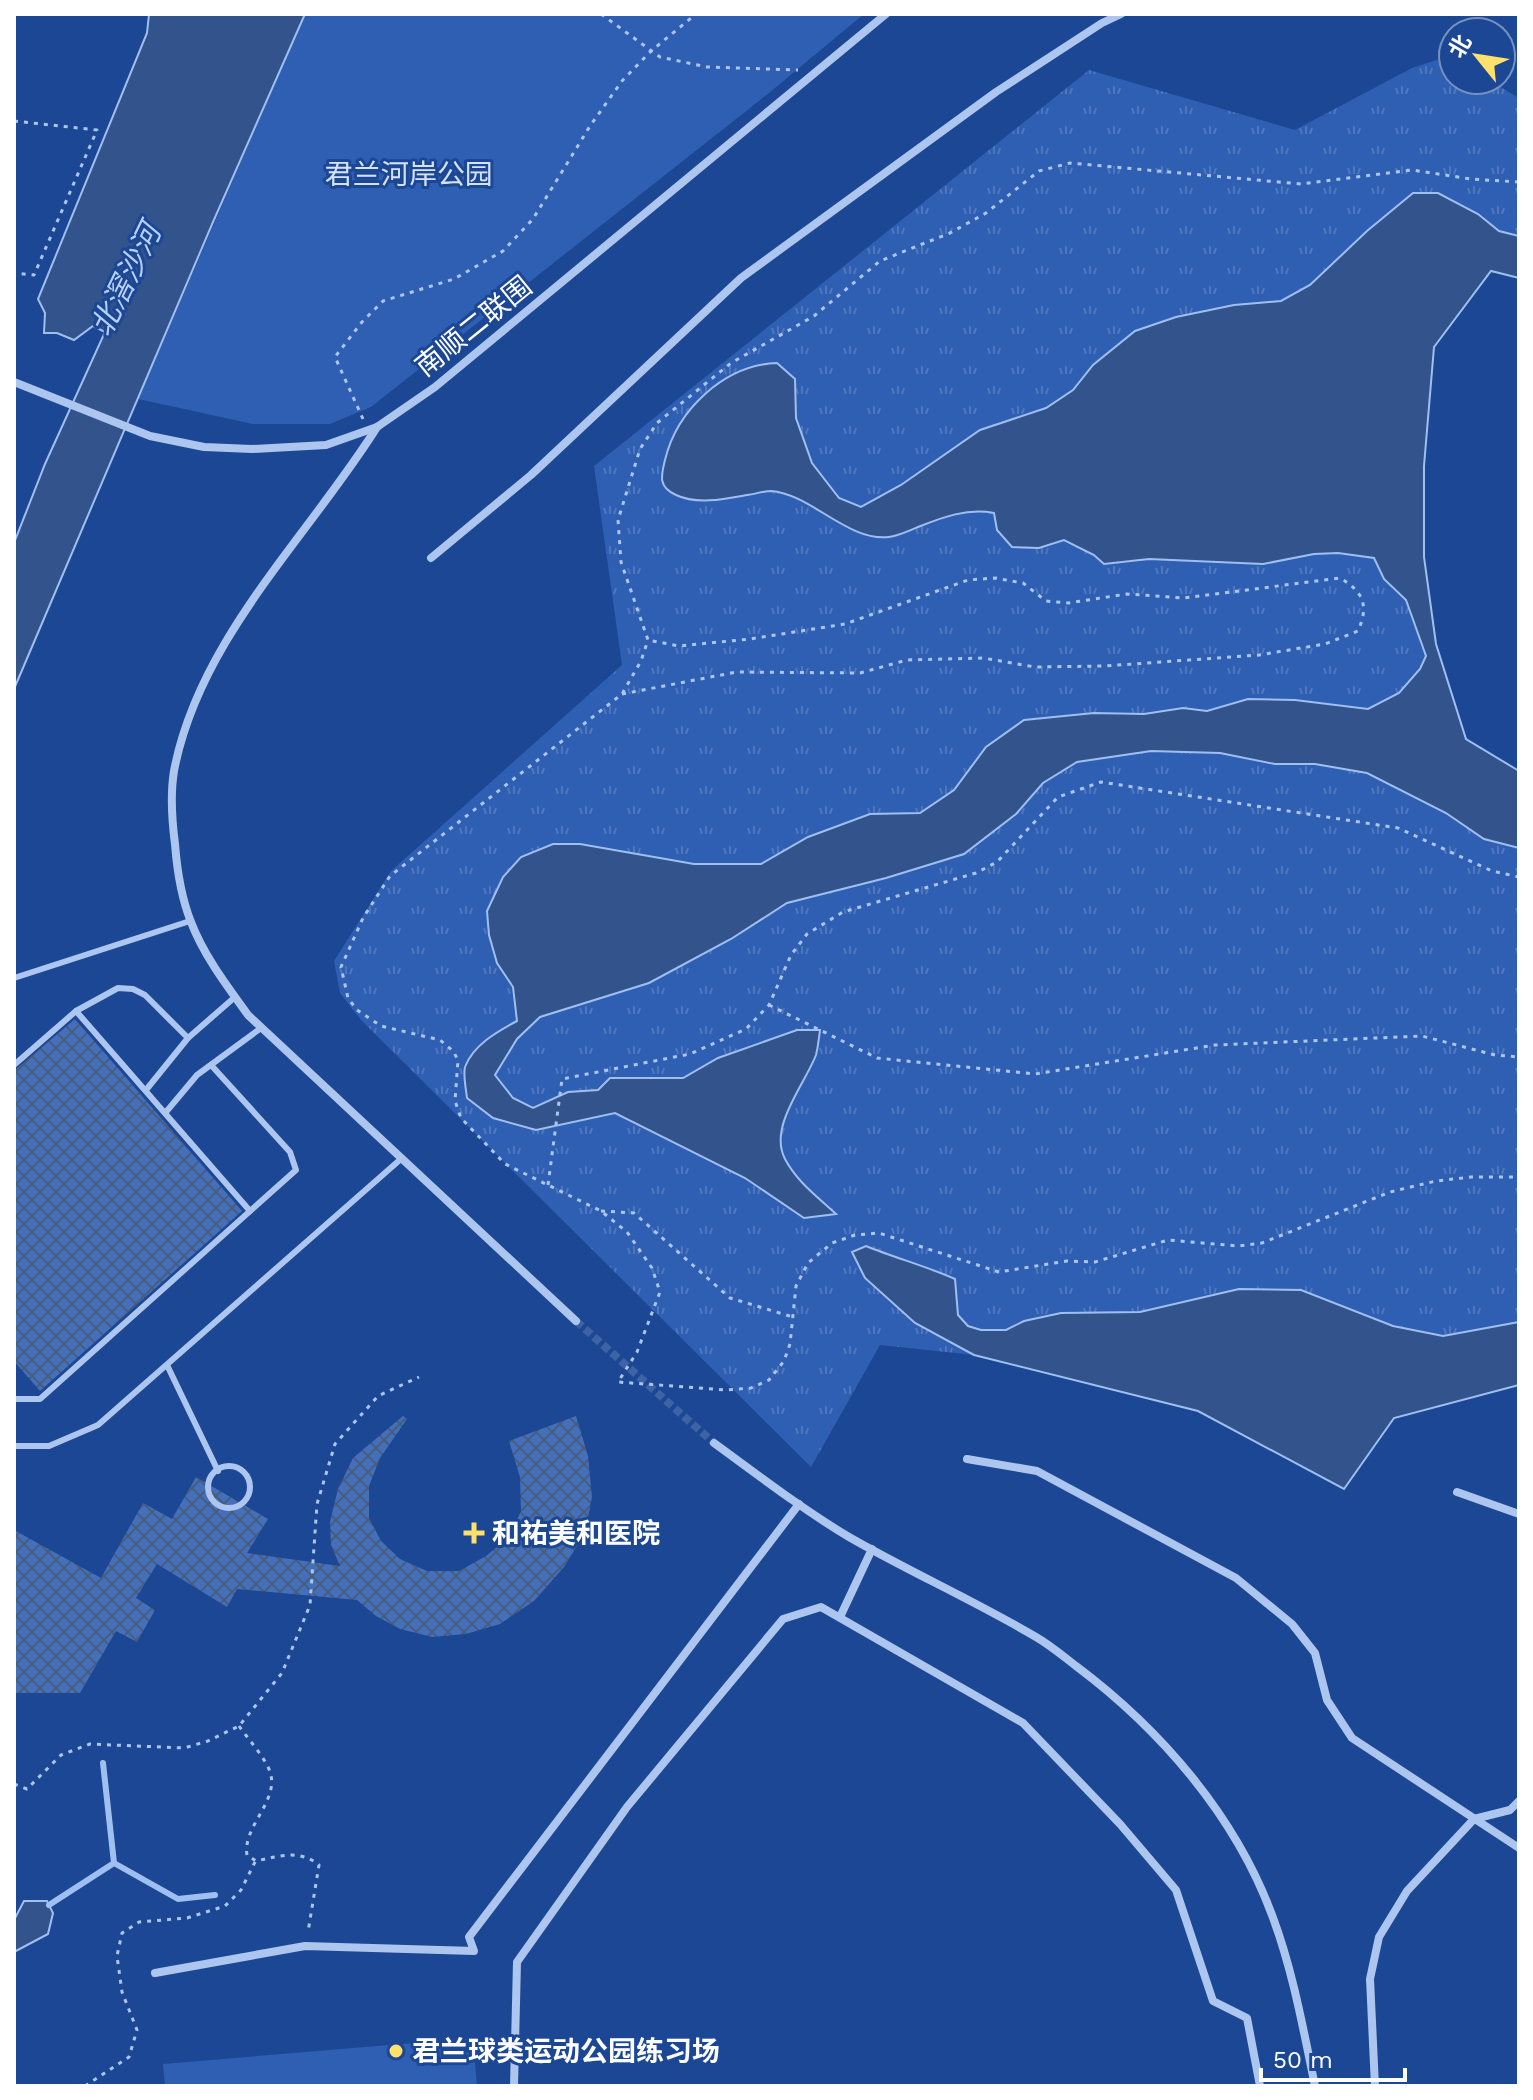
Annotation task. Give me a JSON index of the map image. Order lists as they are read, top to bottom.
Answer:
{
  "streets": {
    "street": ["南顺二联围"]
  },
  "water": ["北滘沙河"],
  "parks": ["君兰河岸公园"],
  "places": {
    "health": ["和祐美和医院"],
    "other": ["君兰球类运动公园练习场"]
  },
  "scale_bar": "50 m",
  "north": "top left"
}
